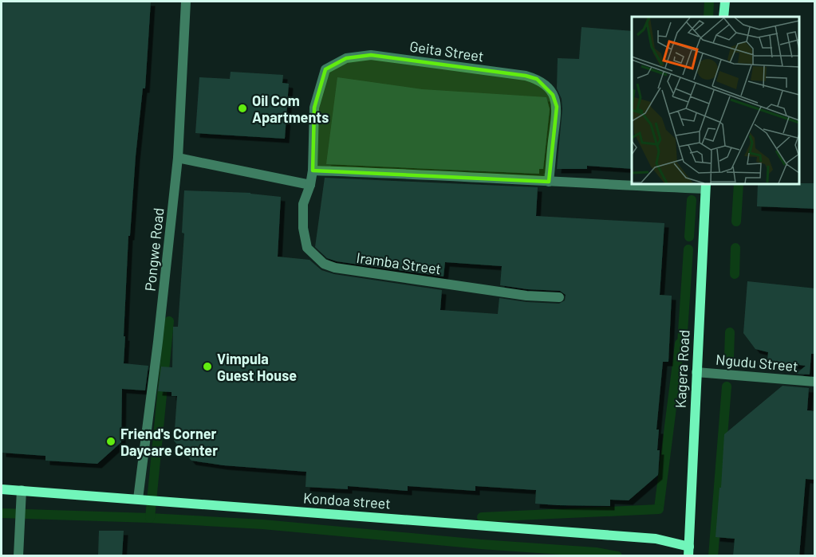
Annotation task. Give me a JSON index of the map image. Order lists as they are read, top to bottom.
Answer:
{
  "streets": {
    "street": [
      "Geita Street",
      "Pongwe Road",
      "Iramba Street",
      "Ngudu Street",
      "Kagera Road",
      "Kondoa street"
    ]
  },
  "crossings": [
    ["Geita Street", "Iramba Street"],
    ["Pongwe Road", "Kondoa street"],
    ["Ngudu Street", "Kagera Road"],
    ["Kagera Road", "Kondoa street"]
  ],
  "places": ["Oil Com Apartments", "Vimpula Guest House", "Friend's Corner Daycare Center"]
}
